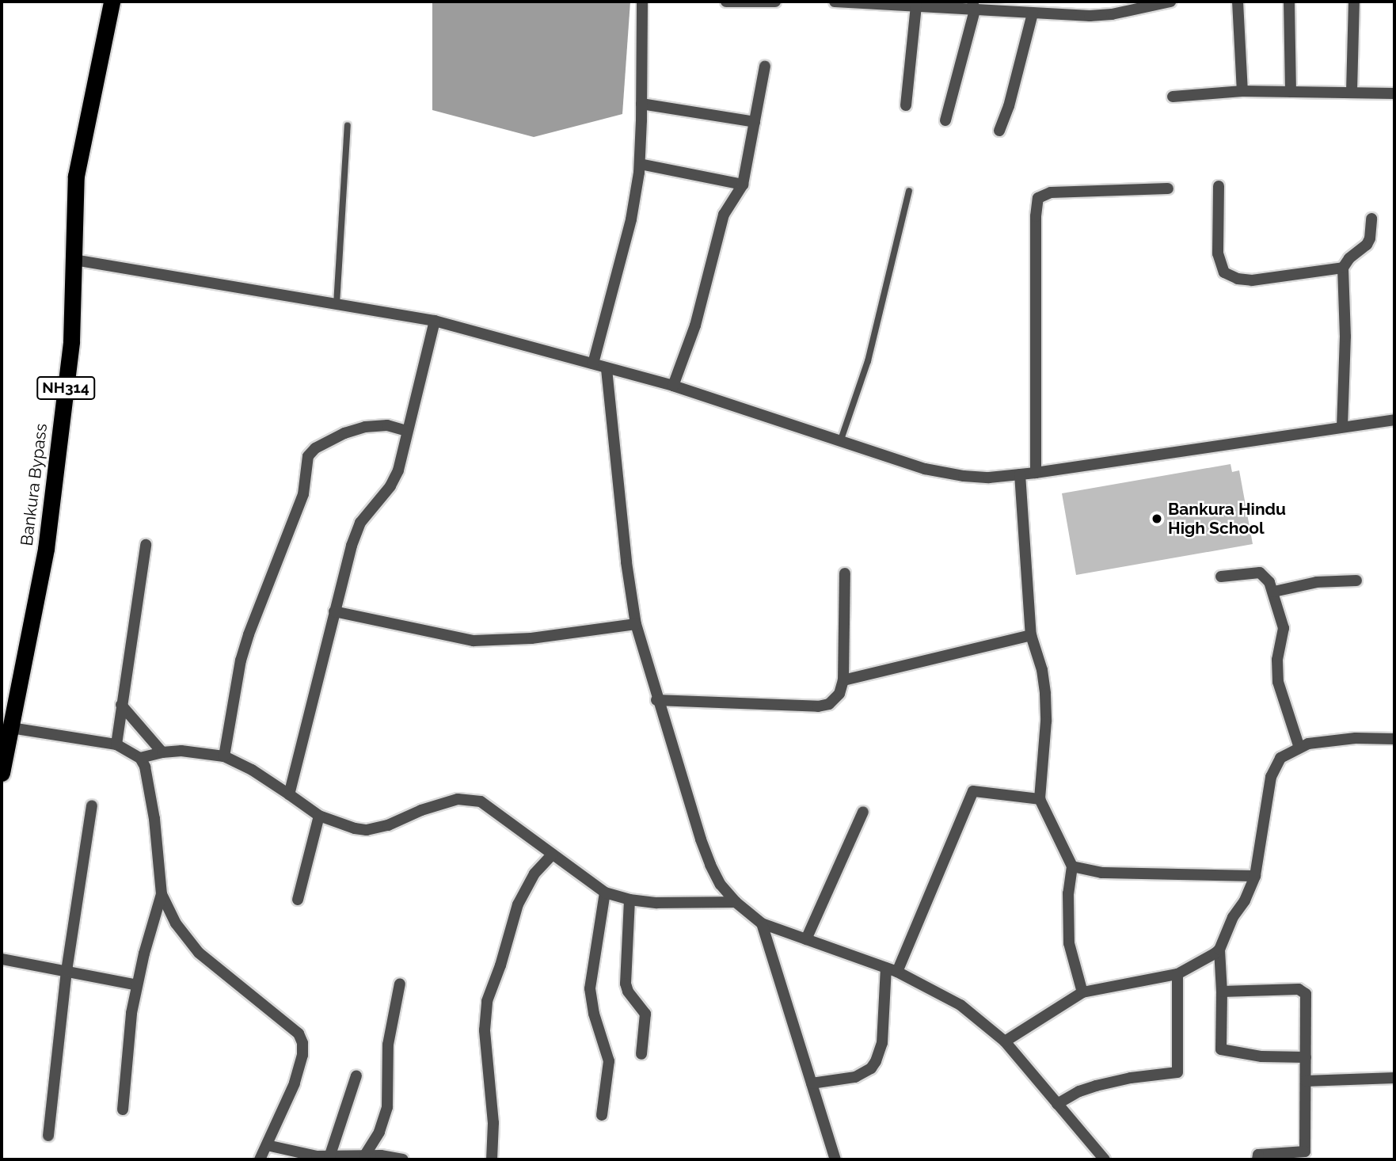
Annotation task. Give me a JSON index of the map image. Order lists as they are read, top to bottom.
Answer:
{
  "streets": {
    "highway": ["NH314", "Bankura Bypass"]
  },
  "places": ["Bankura Hindu High School"]
}
